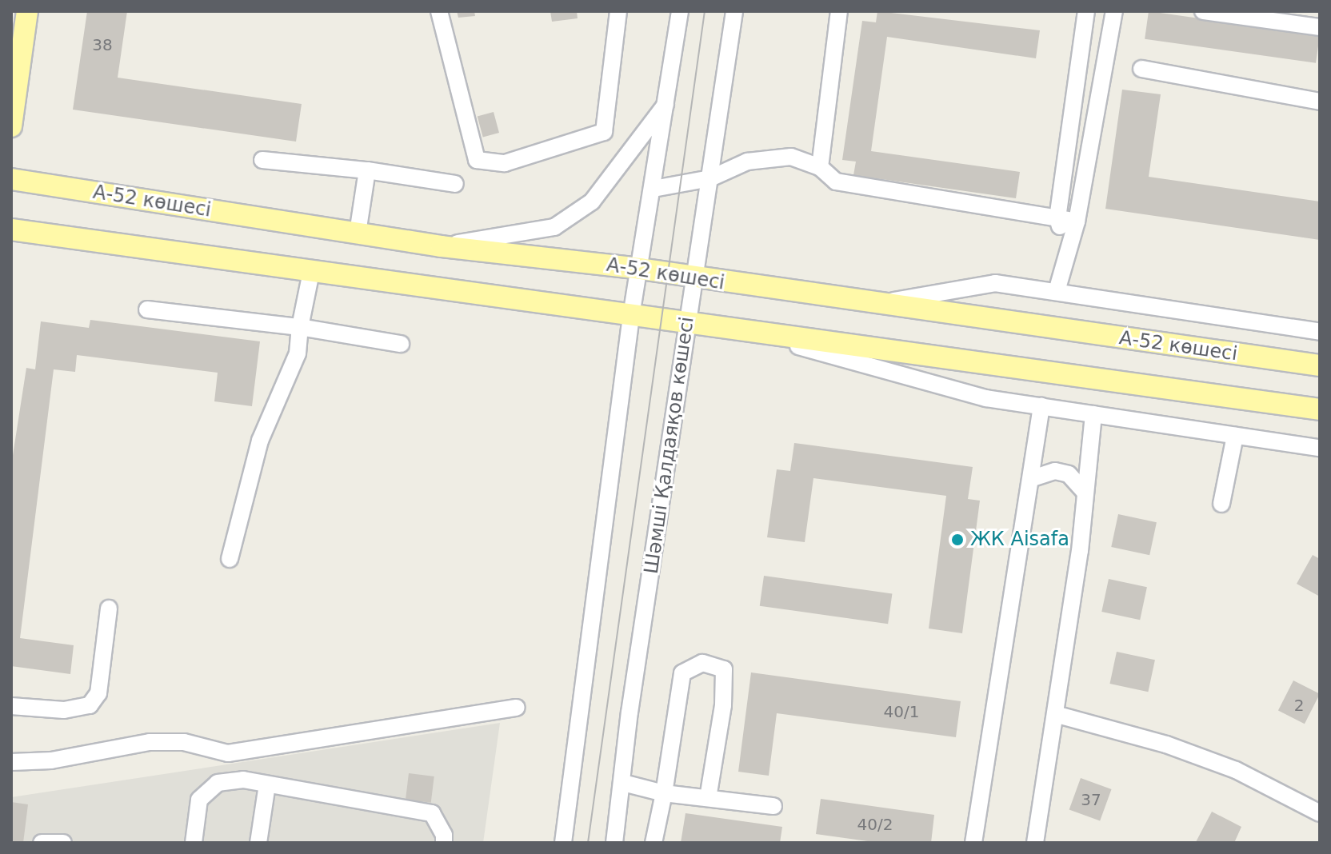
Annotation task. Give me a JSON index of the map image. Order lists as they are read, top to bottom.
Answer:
{
  "streets": {
    "main road": ["А-52 көшесі"],
    "street": ["Шәмші Қалдаяқов көшесі"]
  },
  "crossings": [
    ["А-52 көшесі", "Шәмші Қалдаяқов көшесі"]
  ],
  "places": ["ЖК Aisafa"],
  "house_numbers": [
    "38",
    "2",
    "40/1",
    "37",
    "40/2"
  ]
}
